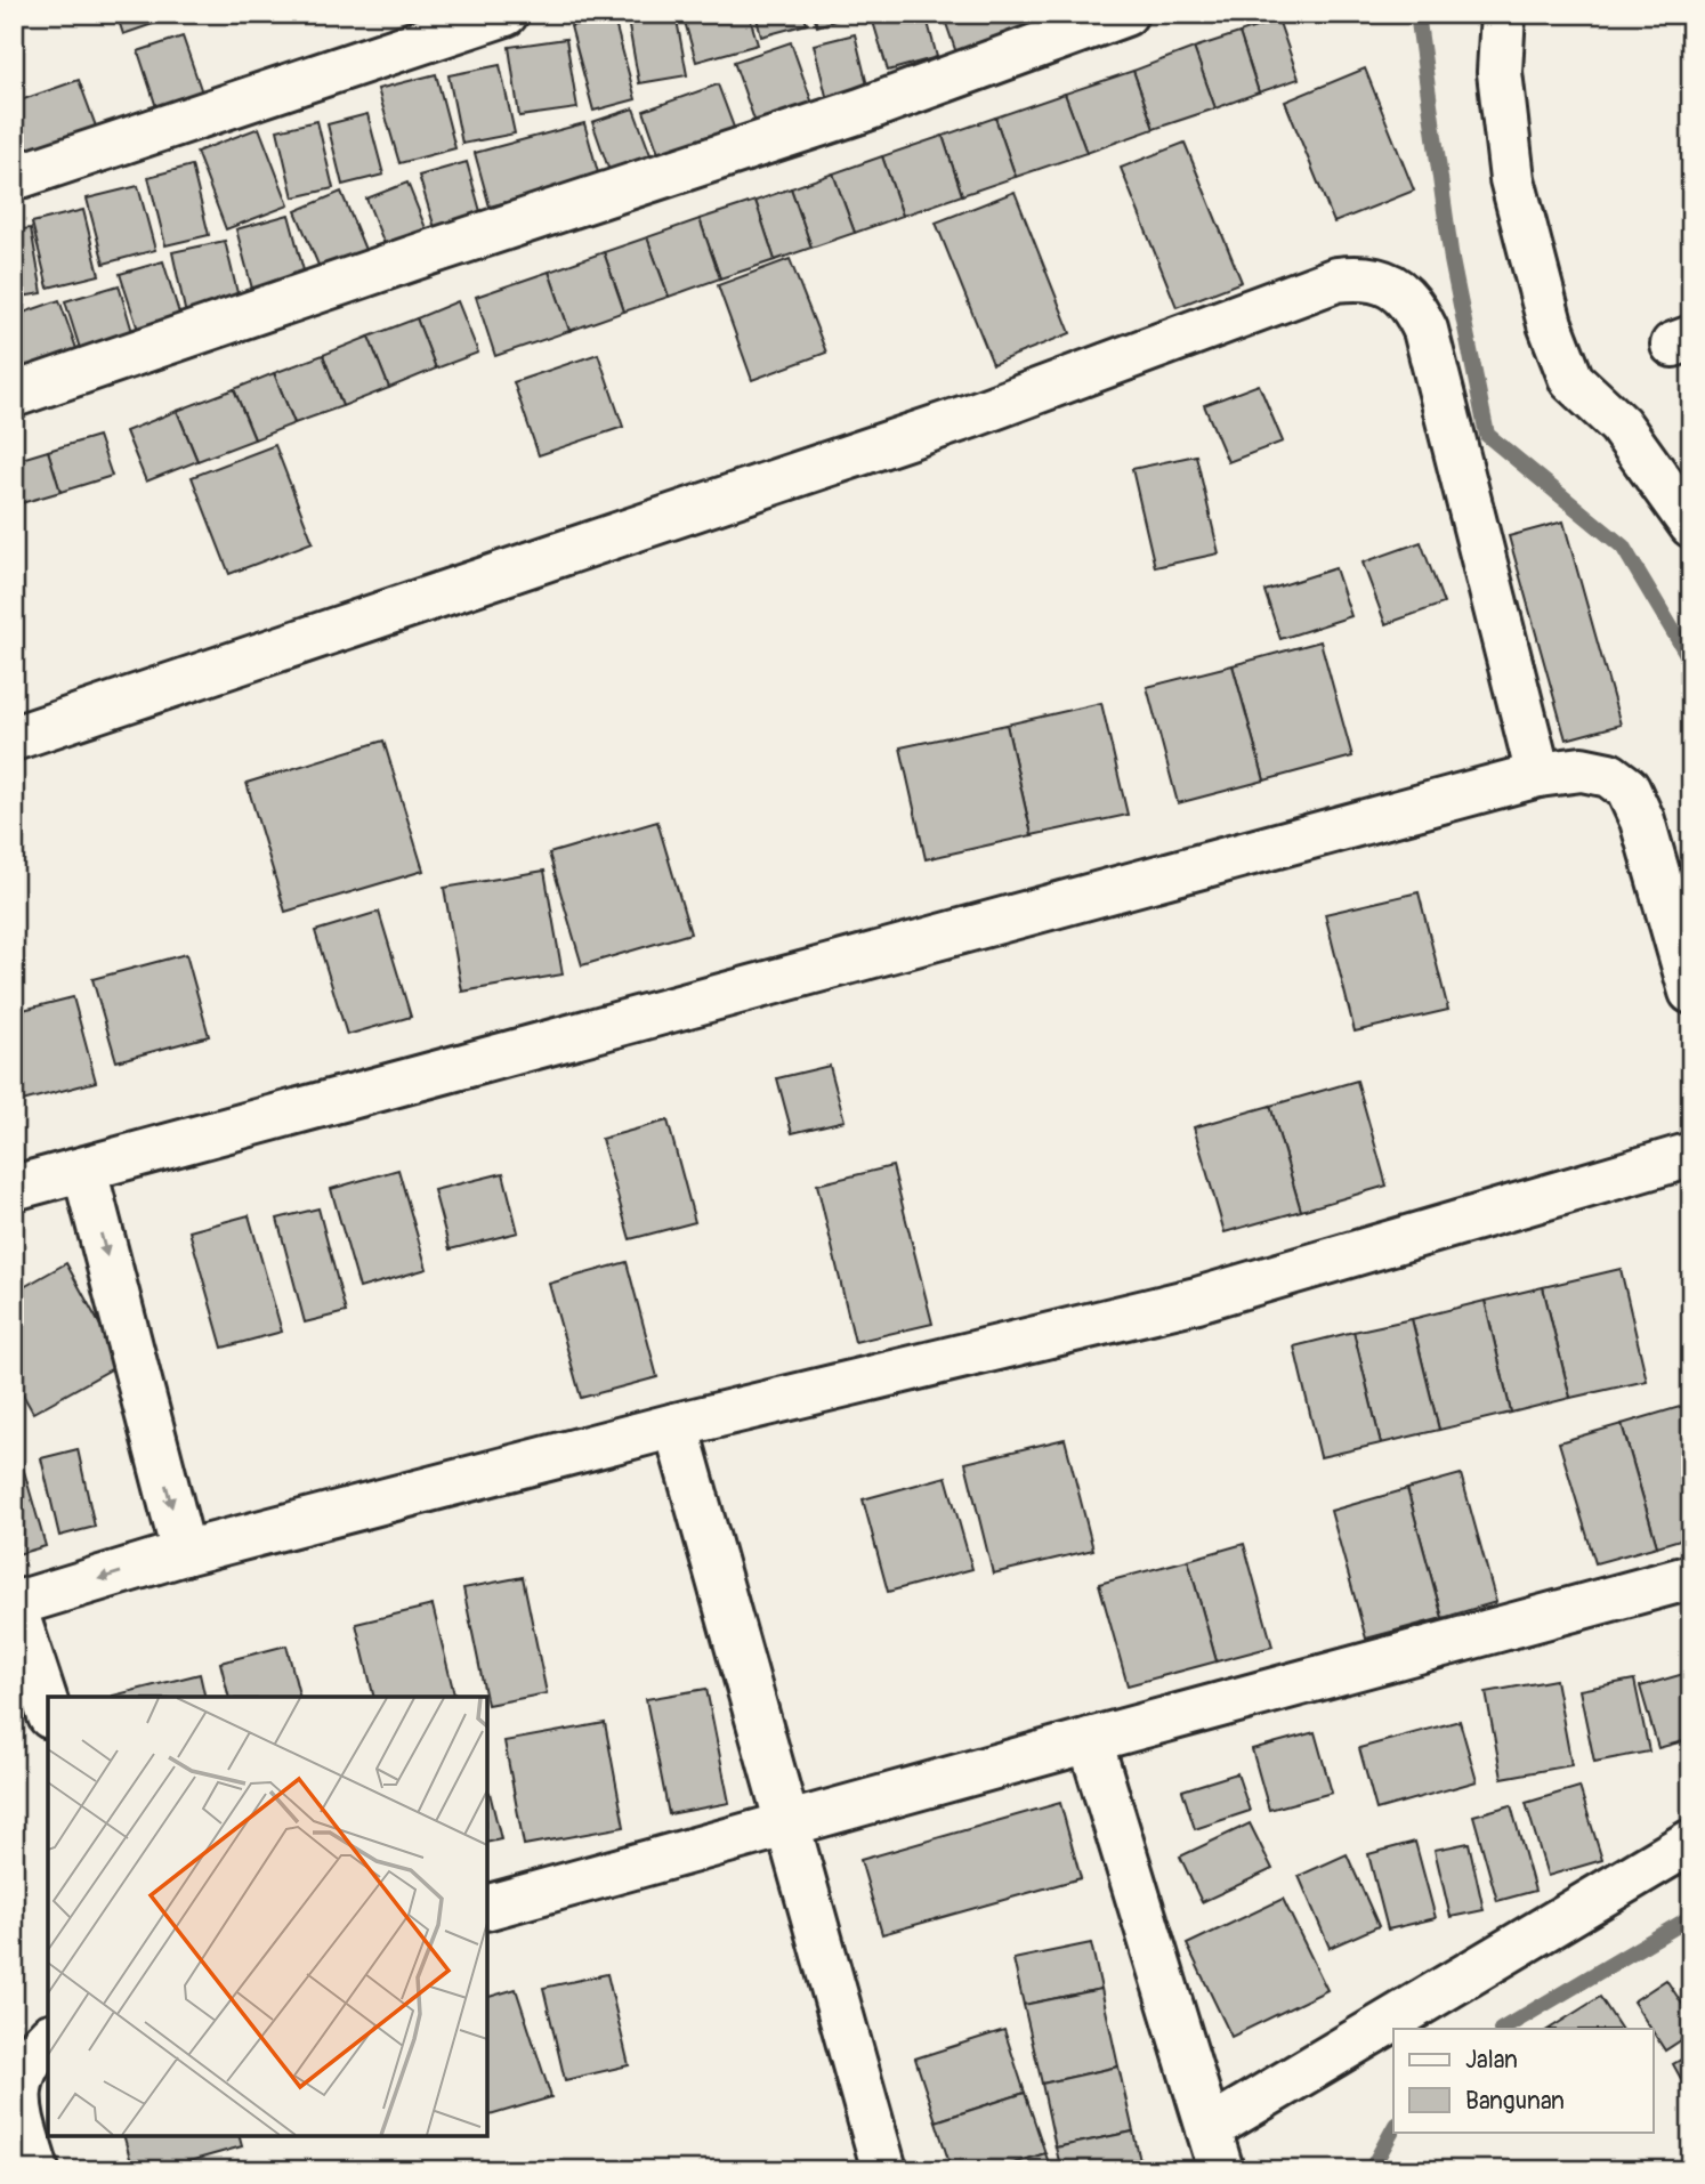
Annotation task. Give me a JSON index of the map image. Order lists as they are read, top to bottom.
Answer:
{
  "legend": ["Jalan", "Bangunan"]
}
